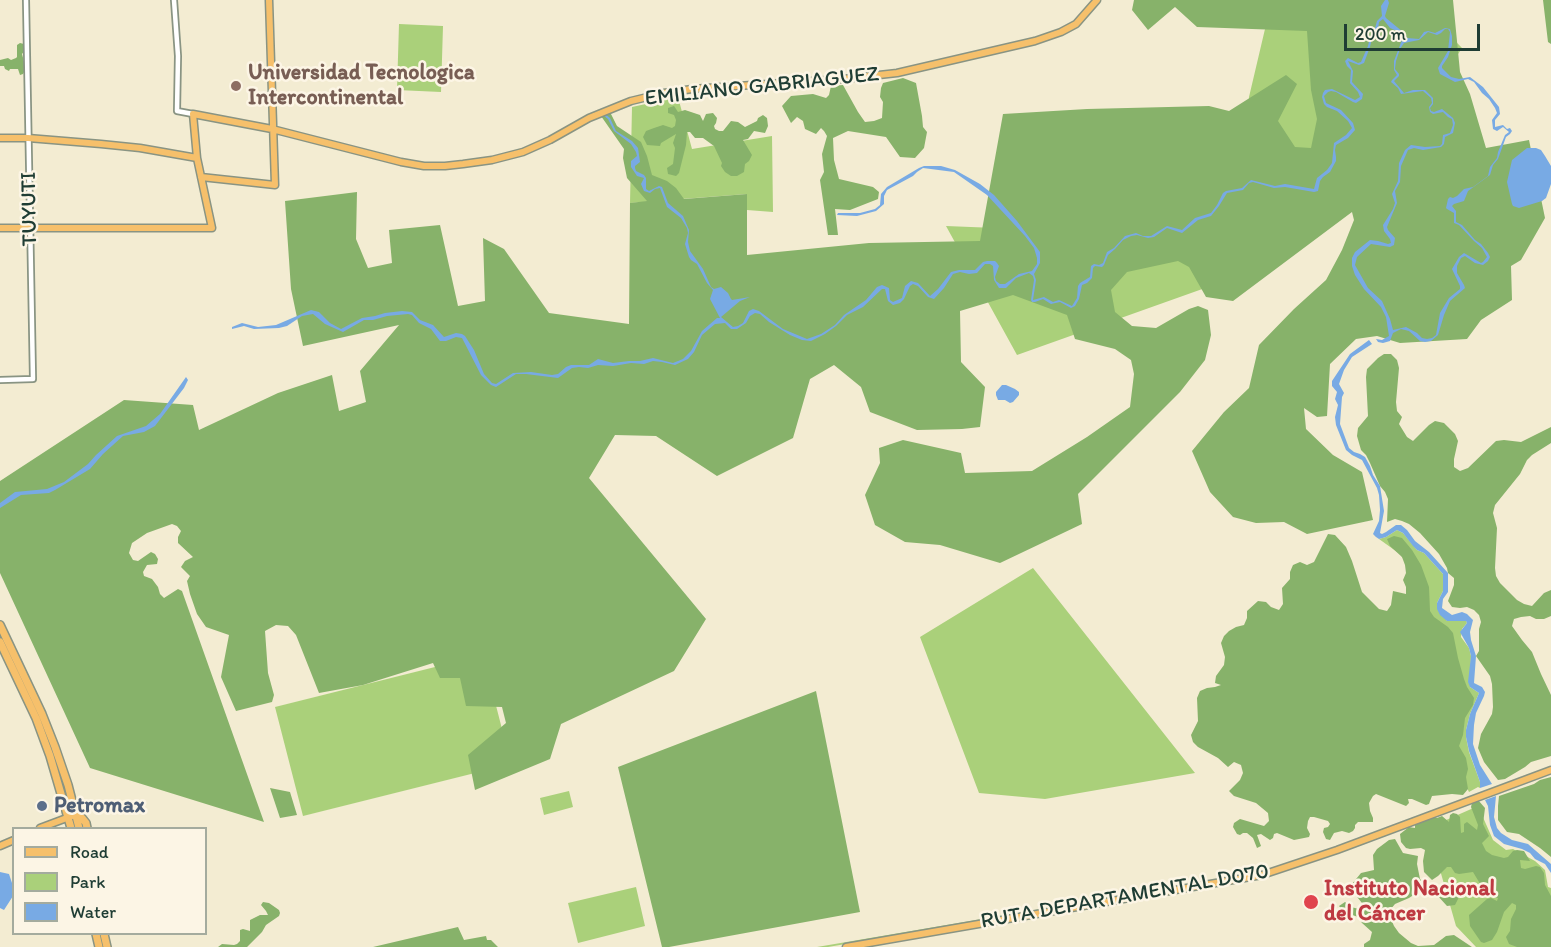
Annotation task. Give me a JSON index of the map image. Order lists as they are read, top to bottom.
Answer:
{
  "streets": {
    "main road": ["EMILIANO GABRIAGUEZ", "RUTA DEPARTAMENTAL D070"],
    "street": ["TUYUTI"]
  },
  "places": ["Universidad Tecnologica Intercontinental", "Petromax", "Instituto Nacional del Cáncer"],
  "legend": ["Road", "Park", "Water"],
  "scale_bar": "200 m"
}
